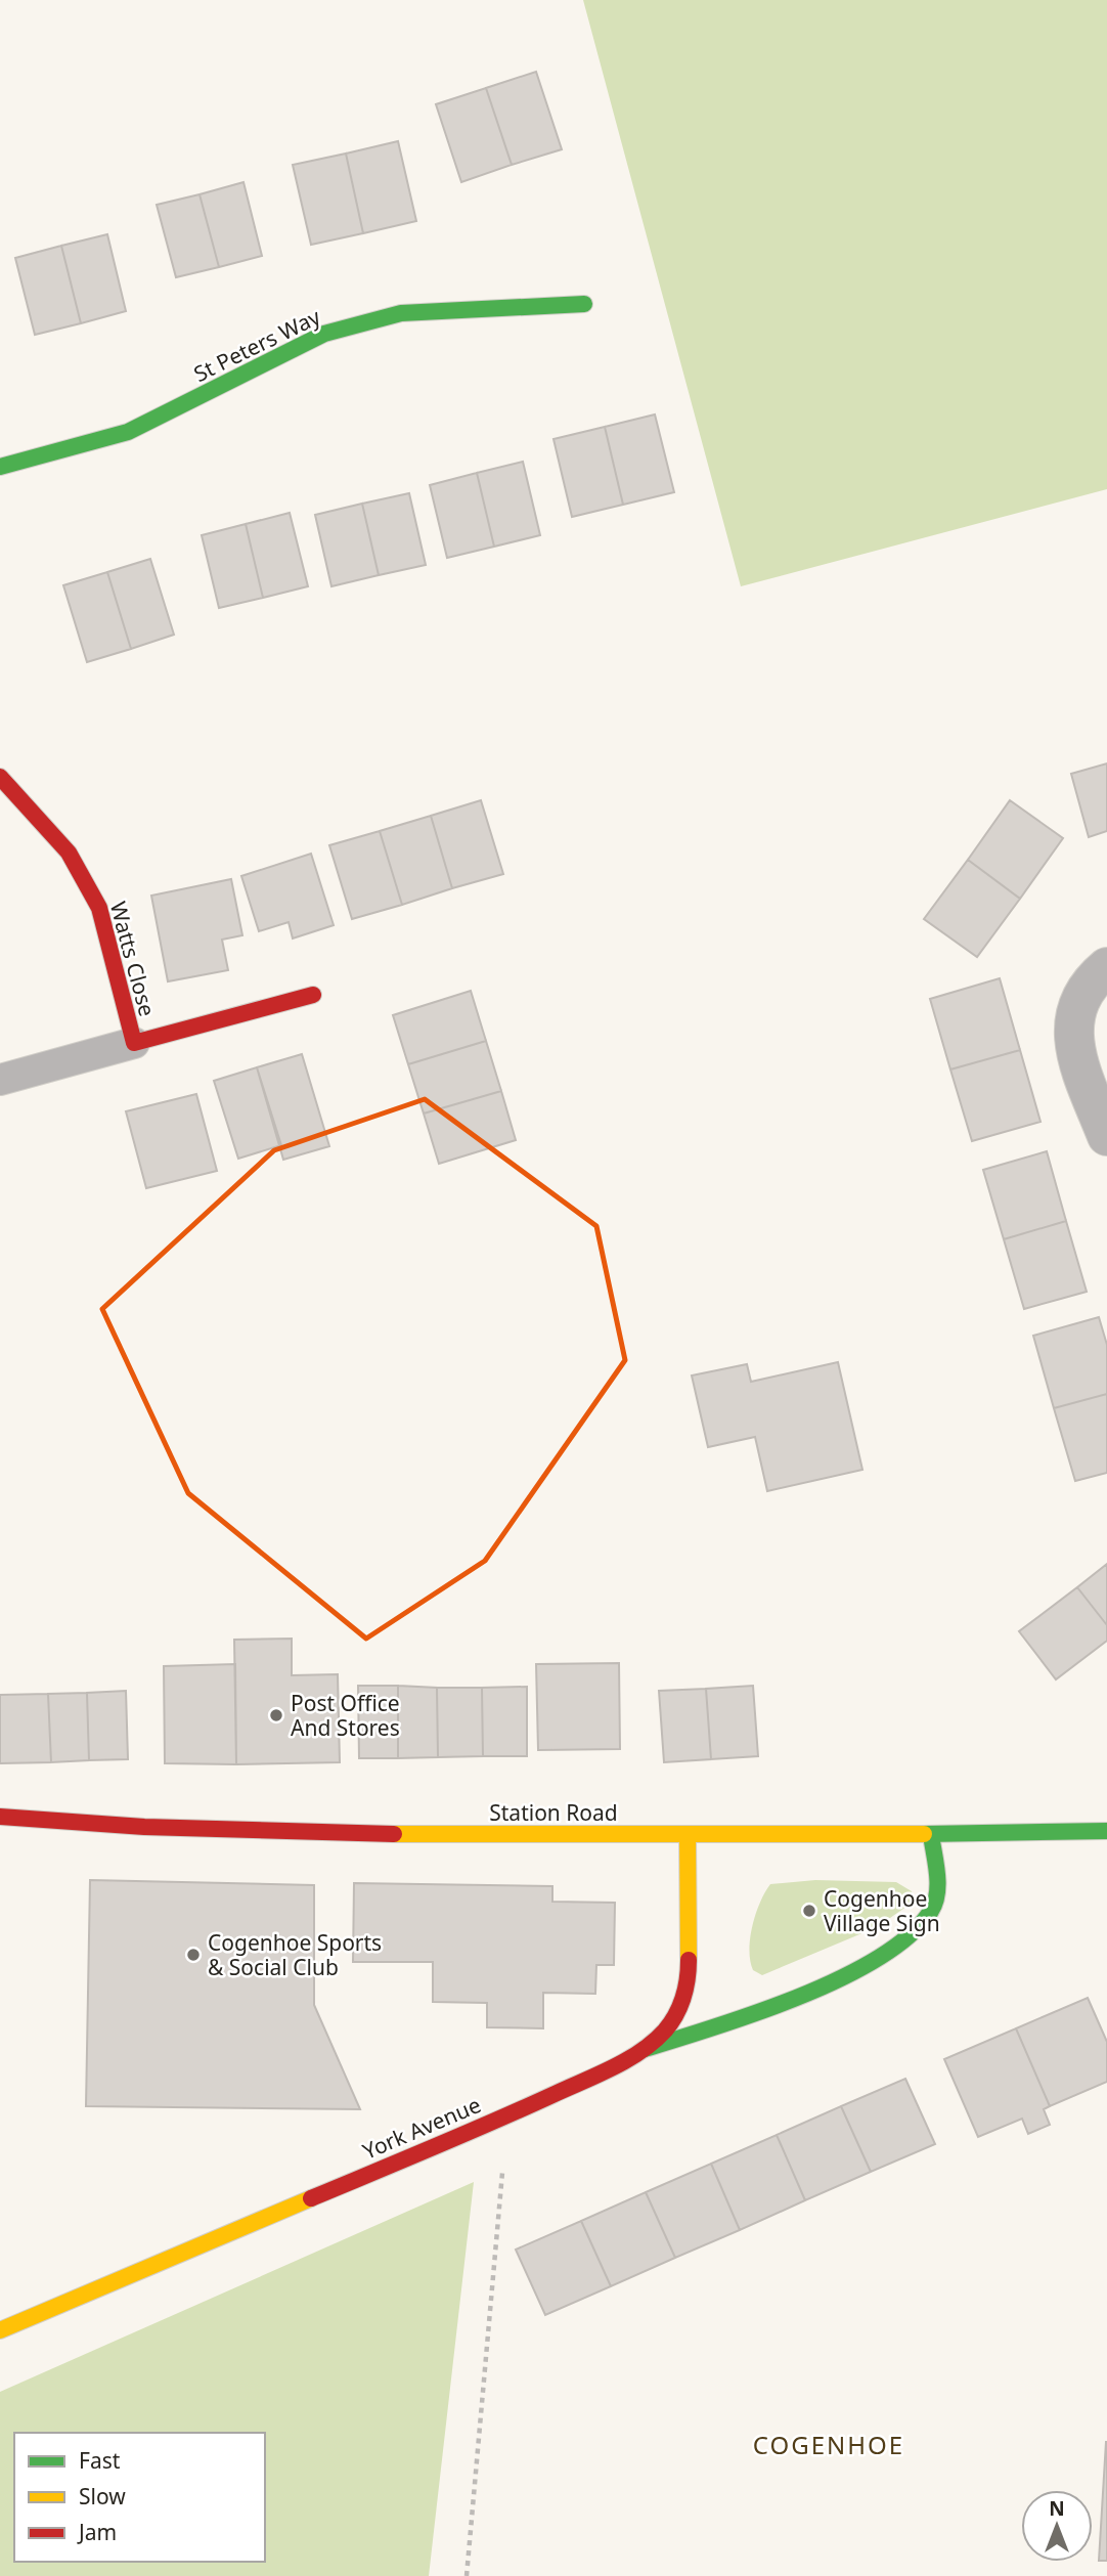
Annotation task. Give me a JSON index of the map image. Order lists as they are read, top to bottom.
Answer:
{
  "streets": {
    "street": [
      "St Peters Way",
      "Watts Close",
      "Station Road",
      "York Avenue"
    ]
  },
  "crossings": [
    ["Station Road", "York Avenue"]
  ],
  "districts": ["COGENHOE"],
  "places": ["Post Office And Stores", "Cogenhoe Village Sign", "Cogenhoe Sports & Social Club"],
  "legend": ["Fast", "Slow", "Jam"],
  "north": "top"
}
